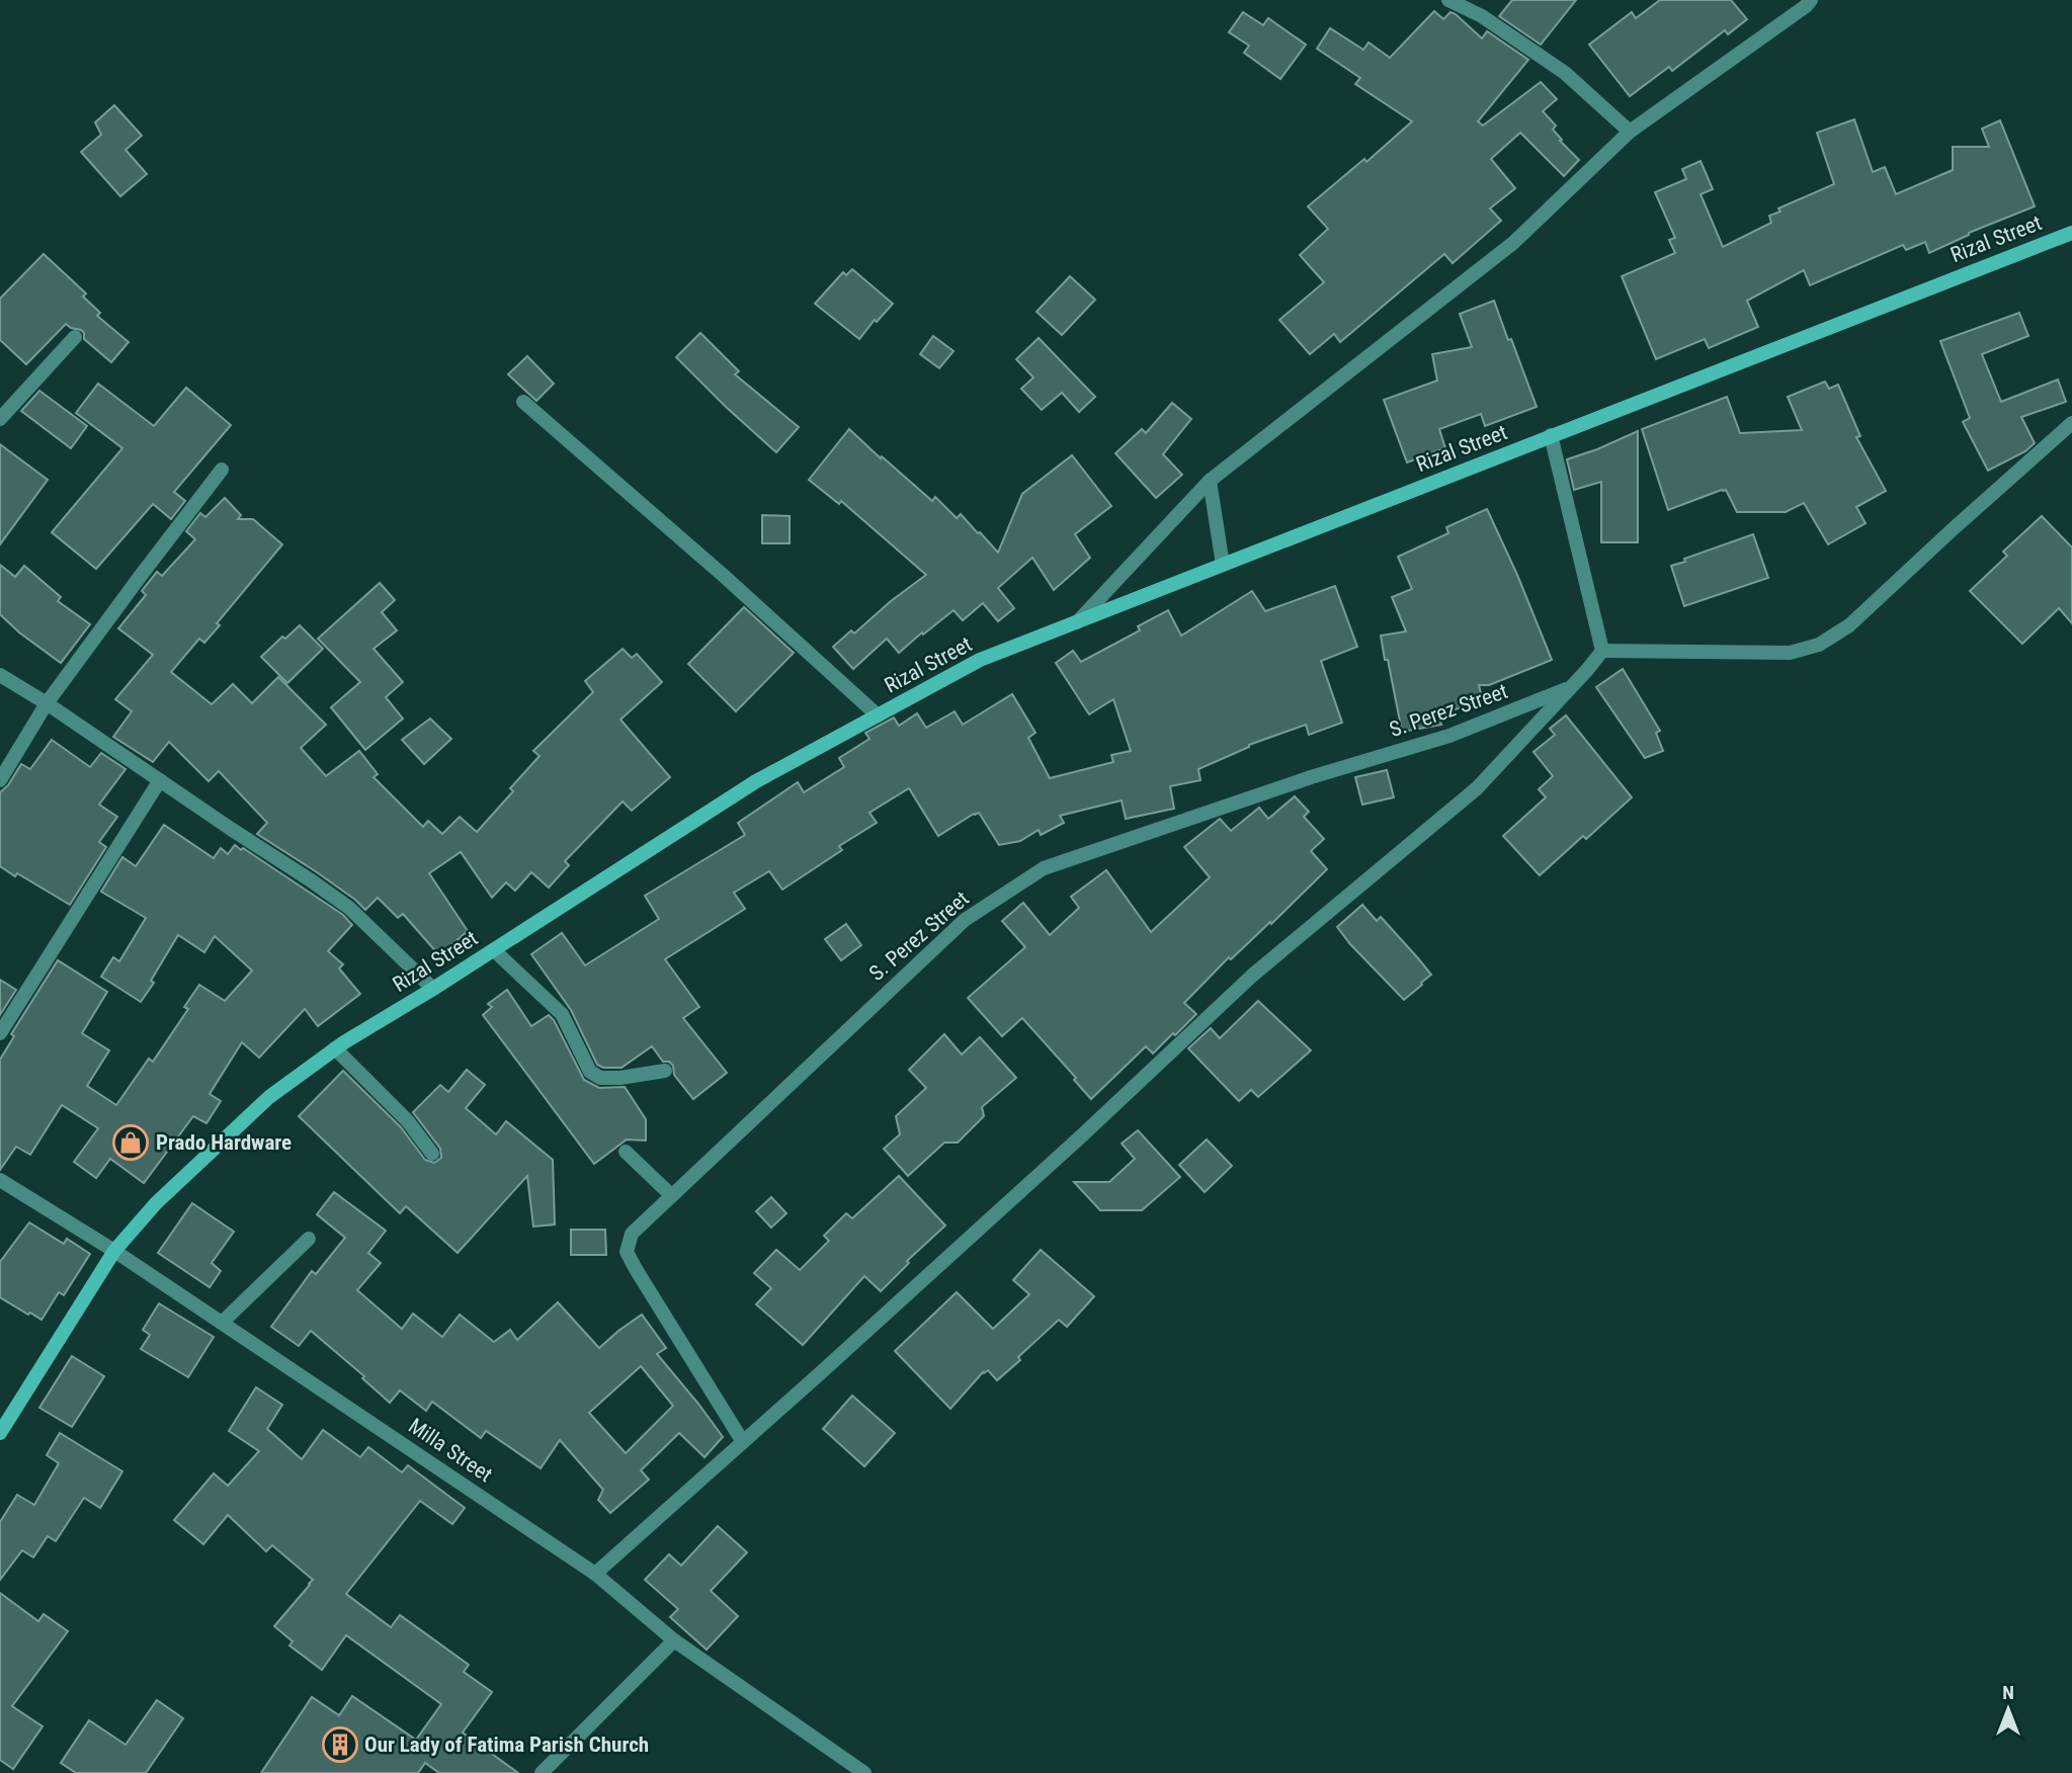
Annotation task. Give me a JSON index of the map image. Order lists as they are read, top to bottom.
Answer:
{
  "streets": {
    "street": ["Rizal Street", "S. Perez Street", "Milla Street"]
  },
  "crossings": [
    ["Rizal Street", "Milla Street"]
  ],
  "places": {
    "shop": ["Prado Hardware"],
    "building": ["Our Lady of Fatima Parish Church"]
  },
  "north": "top"
}
